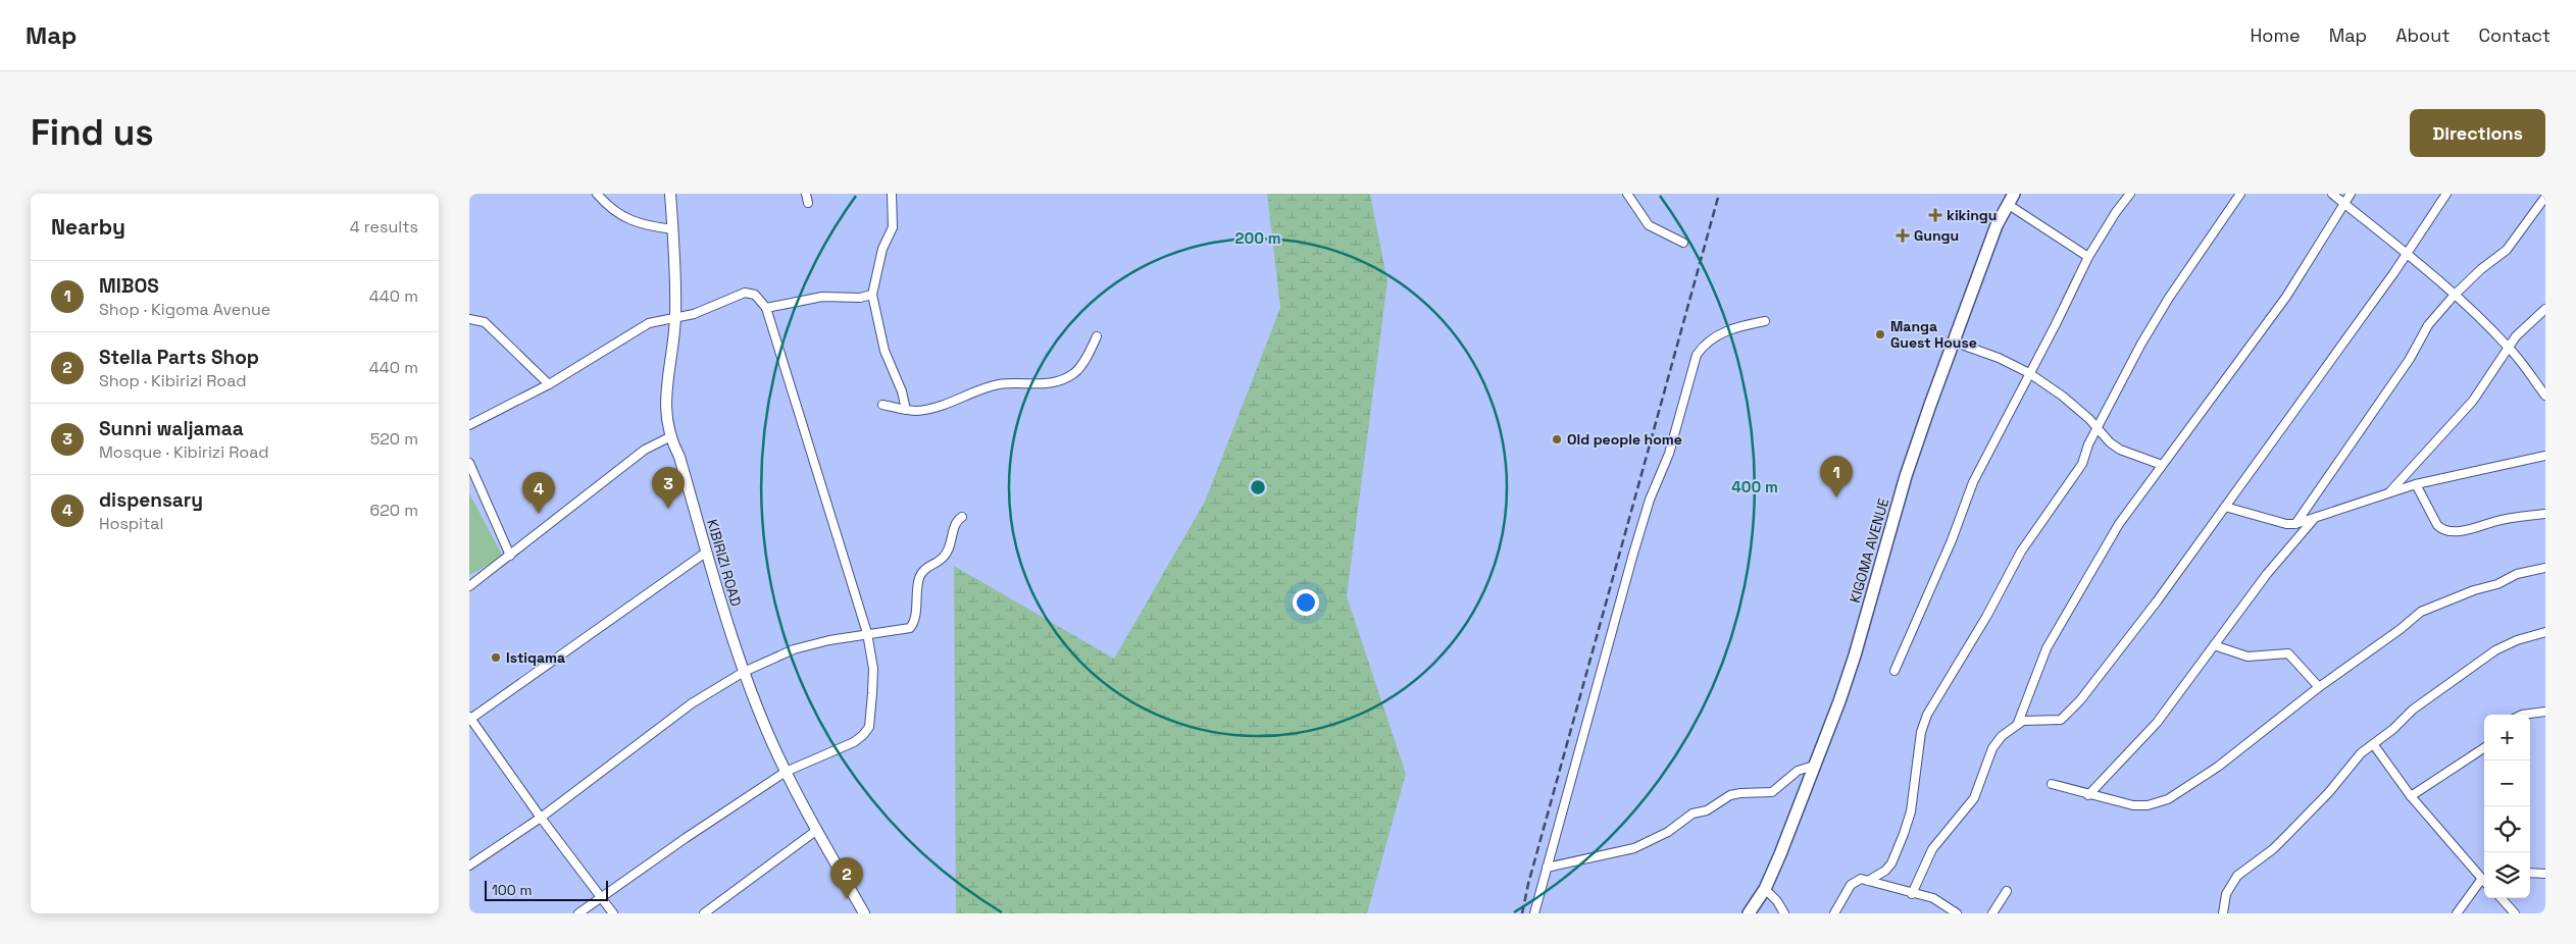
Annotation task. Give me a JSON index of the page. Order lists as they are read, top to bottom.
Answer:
{
  "streets": {
    "main road": ["KIGOMA AVENUE"],
    "street": ["KIBIRIZI ROAD"]
  },
  "places": {
    "health": ["kikingu", "Gungu"],
    "other": ["Manga Guest House", "Old people home", "Istiqama"]
  },
  "scale_bar": "100 m",
  "page": {
    "header": "Map",
    "nav": [
      "Home",
      "Map",
      "About",
      "Contact"
    ],
    "buttons": "Directions",
    "title": "Find us",
    "heading": ["Nearby", "4 results"],
    "list": [
      {
        "mark": "1",
        "name": "MIBOS",
        "note": "Shop · Kigoma Avenue",
        "value": "440 m"
      },
      {
        "mark": "2",
        "name": "Stella Parts Shop",
        "note": "Shop · Kibirizi Road",
        "value": "440 m"
      },
      {
        "mark": "3",
        "name": "Sunni waljamaa",
        "note": "Mosque · Kibirizi Road",
        "value": "520 m"
      },
      {
        "mark": "4",
        "name": "dispensary",
        "note": "Hospital",
        "value": "620 m"
      }
    ],
    "pins": [
      "1",
      "3",
      "4",
      "2"
    ],
    "map_buttons": ["+", "−"],
    "scale": "100 m"
  },
  "rings": ["200 m", "400 m"]
}
